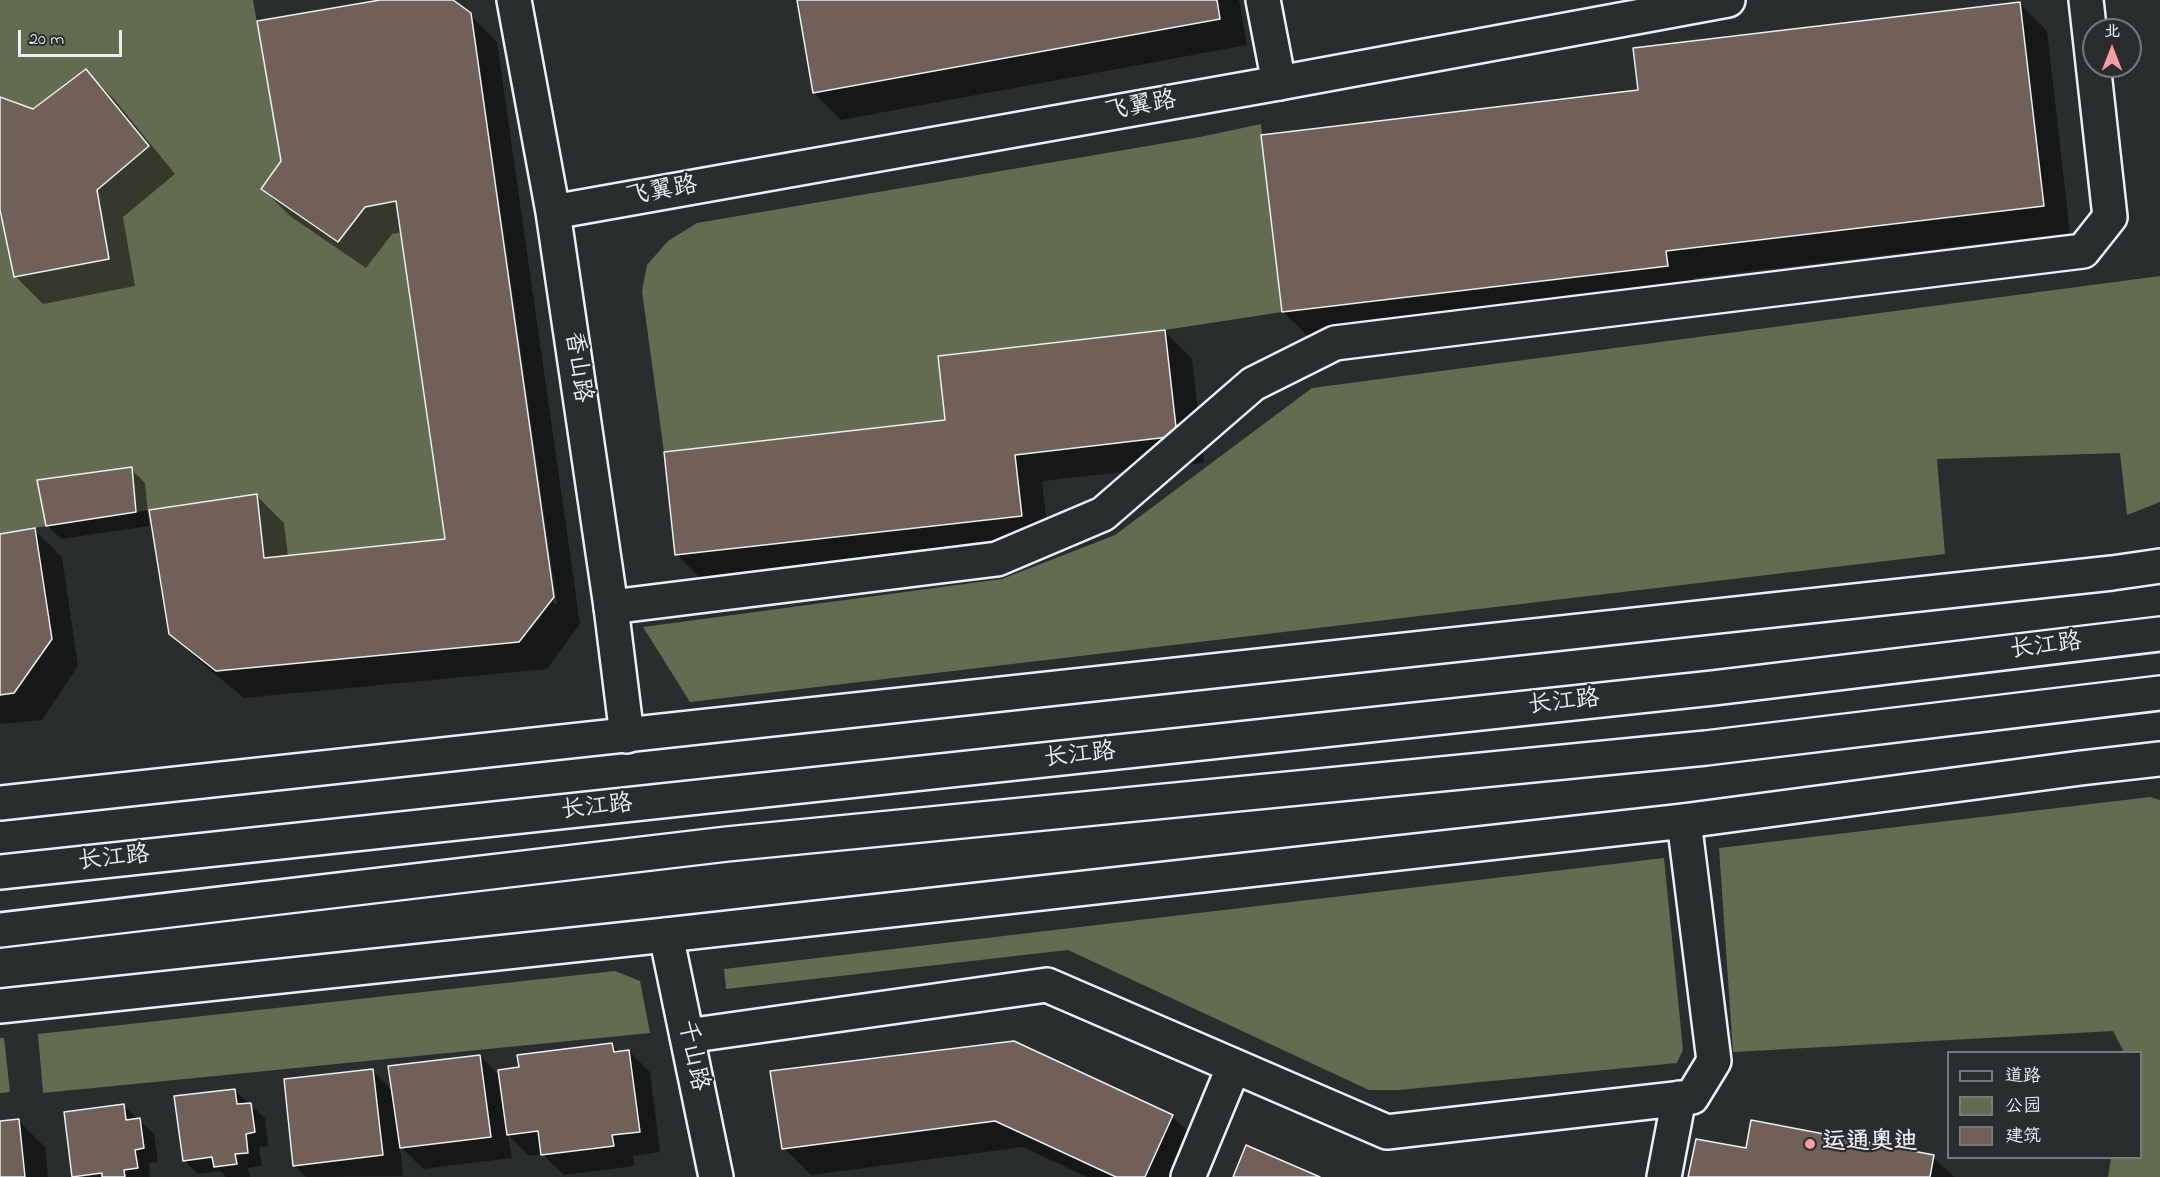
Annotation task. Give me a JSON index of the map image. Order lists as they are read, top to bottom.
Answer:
{
  "streets": {
    "main road": [
      "飞翼路",
      "香山路",
      "长江路",
      "千山路"
    ]
  },
  "crossings": [
    ["飞翼路", "香山路"]
  ],
  "places": ["运通奥迪"],
  "legend": ["道路", "公园", "建筑"],
  "scale_bar": "20 m",
  "north": "top"
}
